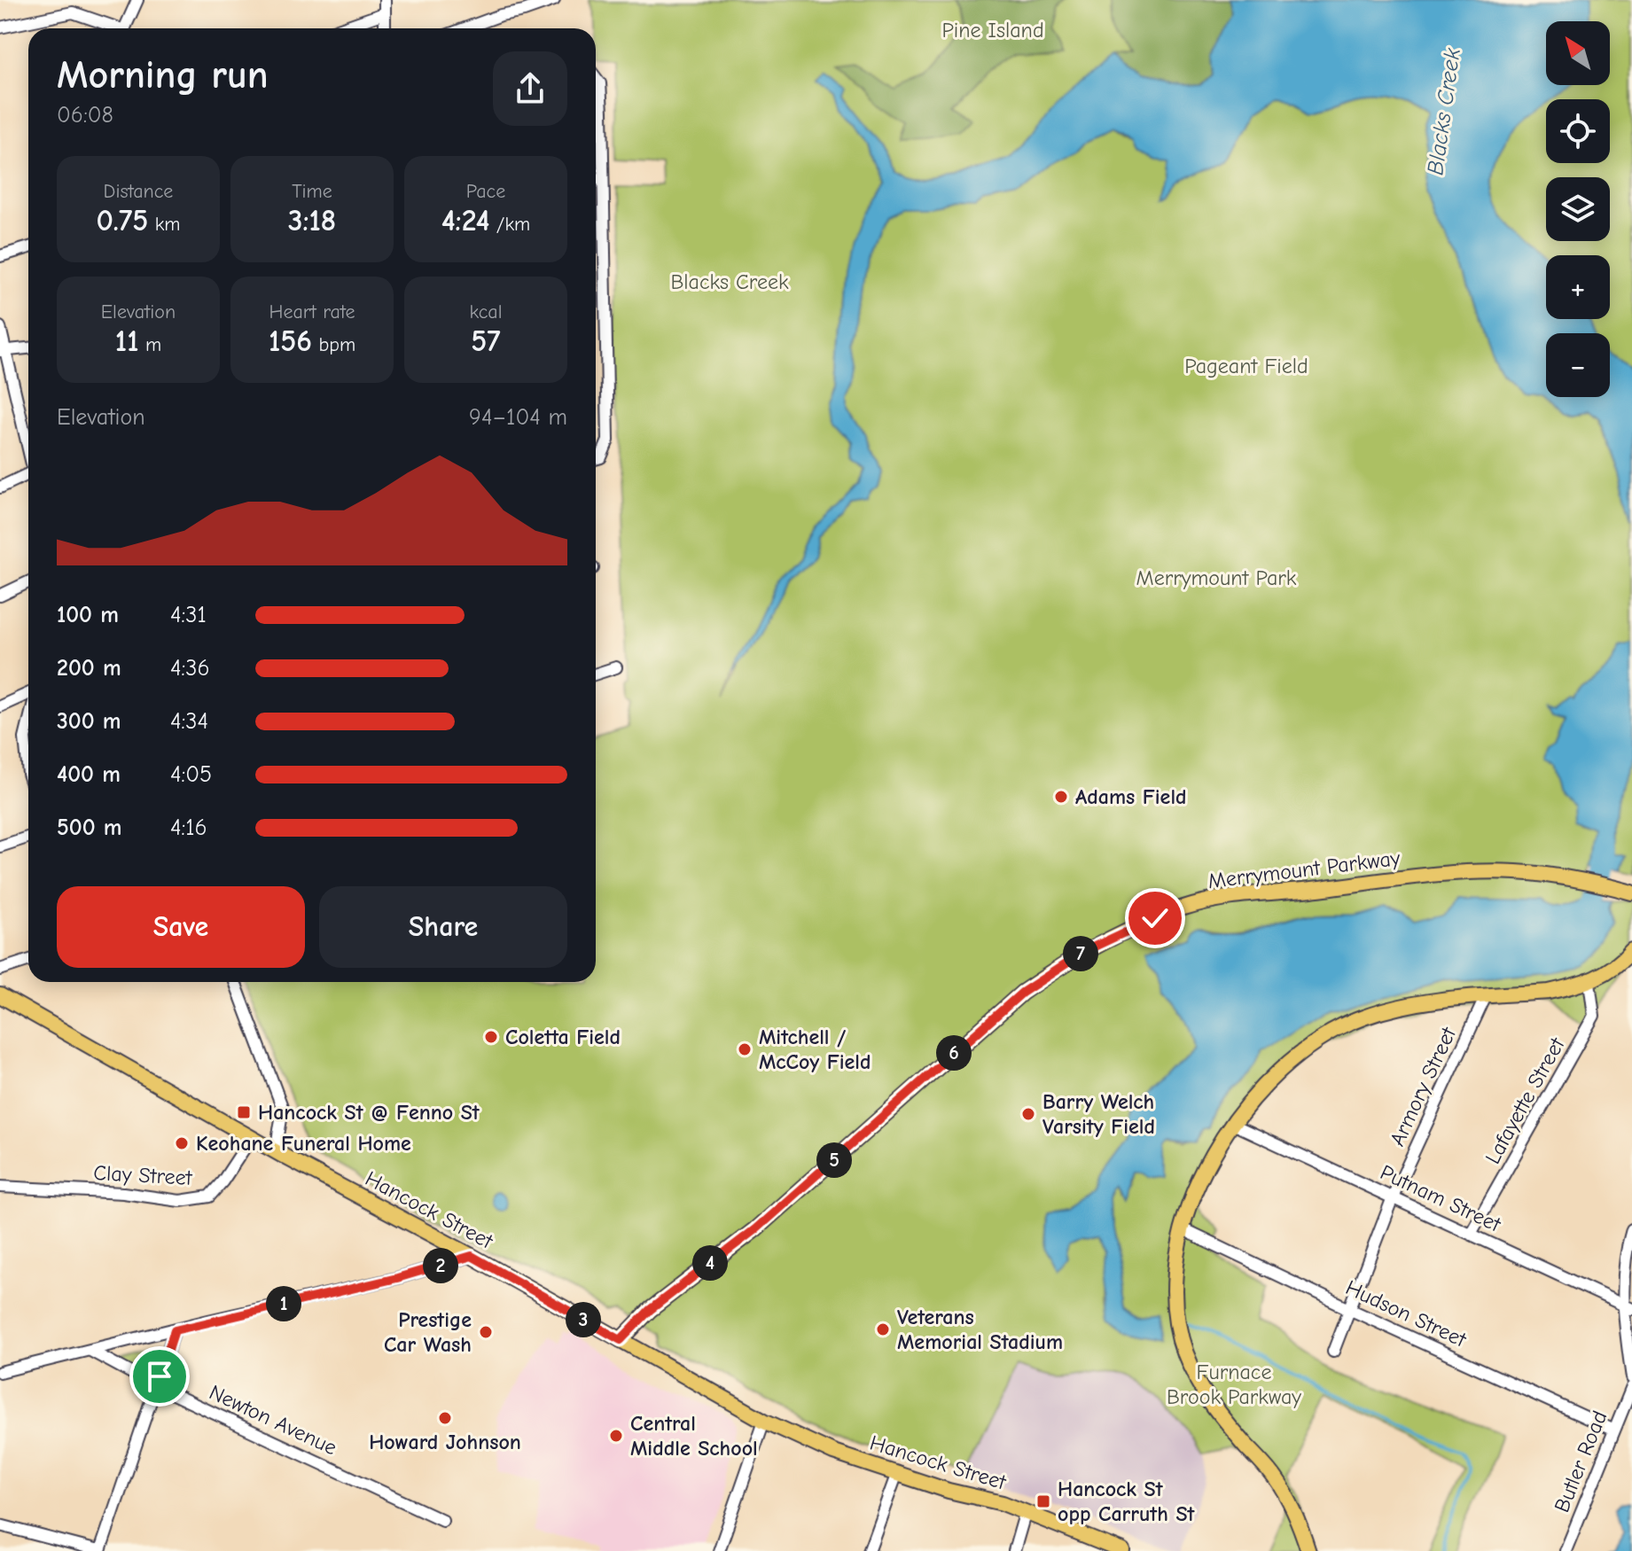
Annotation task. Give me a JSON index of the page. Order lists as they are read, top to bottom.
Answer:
{
  "streets": {
    "main road": ["Merrymount Parkway", "Hancock Street"],
    "street": [
      "Armory Street",
      "Lafayette Street",
      "Clay Street",
      "Putnam Street",
      "Hudson Street",
      "Newton Avenue",
      "Butler Road"
    ]
  },
  "crossings": [
    ["Merrymount Parkway", "Hancock Street"],
    ["Armory Street", "Putnam Street"],
    ["Armory Street", "Hudson Street"],
    ["Lafayette Street", "Putnam Street"],
    ["Clay Street", "Hancock Street"],
    ["Hudson Street", "Butler Road"]
  ],
  "water": ["Blacks Creek"],
  "parks": [
    "Pine Island",
    "Blacks Creek",
    "Pageant Field",
    "Merrymount Park",
    "Furnace Brook Parkway"
  ],
  "places": {
    "other": [
      "Adams Field",
      "Coletta Field",
      "Mitchell / McCoy Field",
      "Barry Welch Varsity Field",
      "Keohane Funeral Home",
      "Veterans Memorial Stadium",
      "Prestige Car Wash",
      "Howard Johnson",
      "Central Middle School"
    ],
    "transit": ["Hancock St @ Fenno St", "Hancock St opp Carruth St"]
  },
  "north": "top left",
  "page": {
    "map_buttons": ["+", "−"],
    "heading": ["Morning run", "06:08"],
    "stats": [
      ["Distance", "0.75 km"],
      ["Time", "3:18"],
      ["Pace", "4:24 /km"],
      ["Elevation", "11 m"],
      ["Heart rate", "156 bpm"],
      ["kcal", "57"]
    ],
    "chart": ["Elevation", "94–104 m"],
    "list": [
      {
        "name": "100 m",
        "note": "4:31"
      },
      {
        "name": "200 m",
        "note": "4:36"
      },
      {
        "name": "300 m",
        "note": "4:34"
      },
      {
        "name": "400 m",
        "note": "4:05"
      },
      {
        "name": "500 m",
        "note": "4:16"
      }
    ],
    "buttons": ["Save", "Share"],
    "pins": [
      "7",
      "6",
      "5",
      "4",
      "2",
      "1",
      "3"
    ]
  }
}
